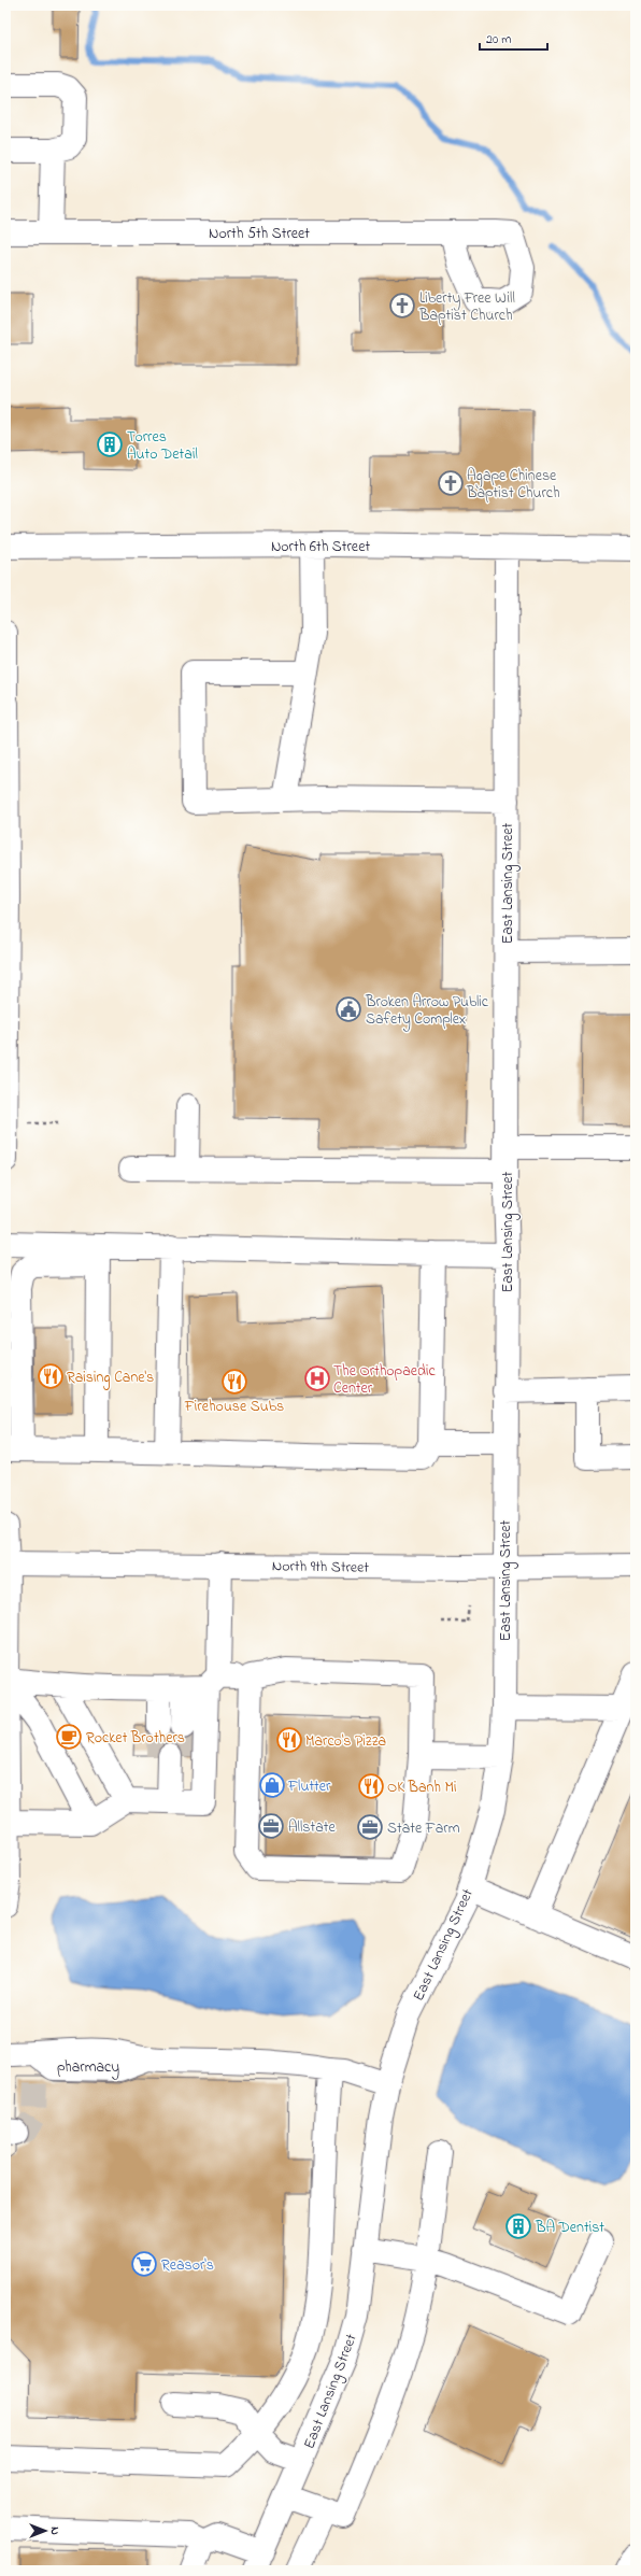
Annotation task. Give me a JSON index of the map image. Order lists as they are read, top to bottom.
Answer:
{
  "streets": {
    "main road": [
      "North 5th Street",
      "North 6th Street",
      "East Lansing Street",
      "North 9th Street"
    ]
  },
  "crossings": [
    ["North 6th Street", "East Lansing Street"],
    ["East Lansing Street", "North 9th Street"]
  ],
  "places": {
    "church": ["Liberty Free Will Baptist Church", "Agape Chinese Baptist Church"],
    "building": ["Torres Auto Detail", "BA Dentist"],
    "public building": ["Broken Arrow Public Safety Complex"],
    "restaurant": [
      "Raising Cane's",
      "Firehouse Subs",
      "Marco's Pizza",
      "OK Banh Mi"
    ],
    "hospital": ["The Orthopaedic Center"],
    "cafe": ["Rocket Brothers"],
    "shop": ["Flutter"],
    "office": ["Allstate", "State Farm"],
    "supermarket": ["Reasor's"]
  },
  "scale_bar": "20 m",
  "north": "right"
}
